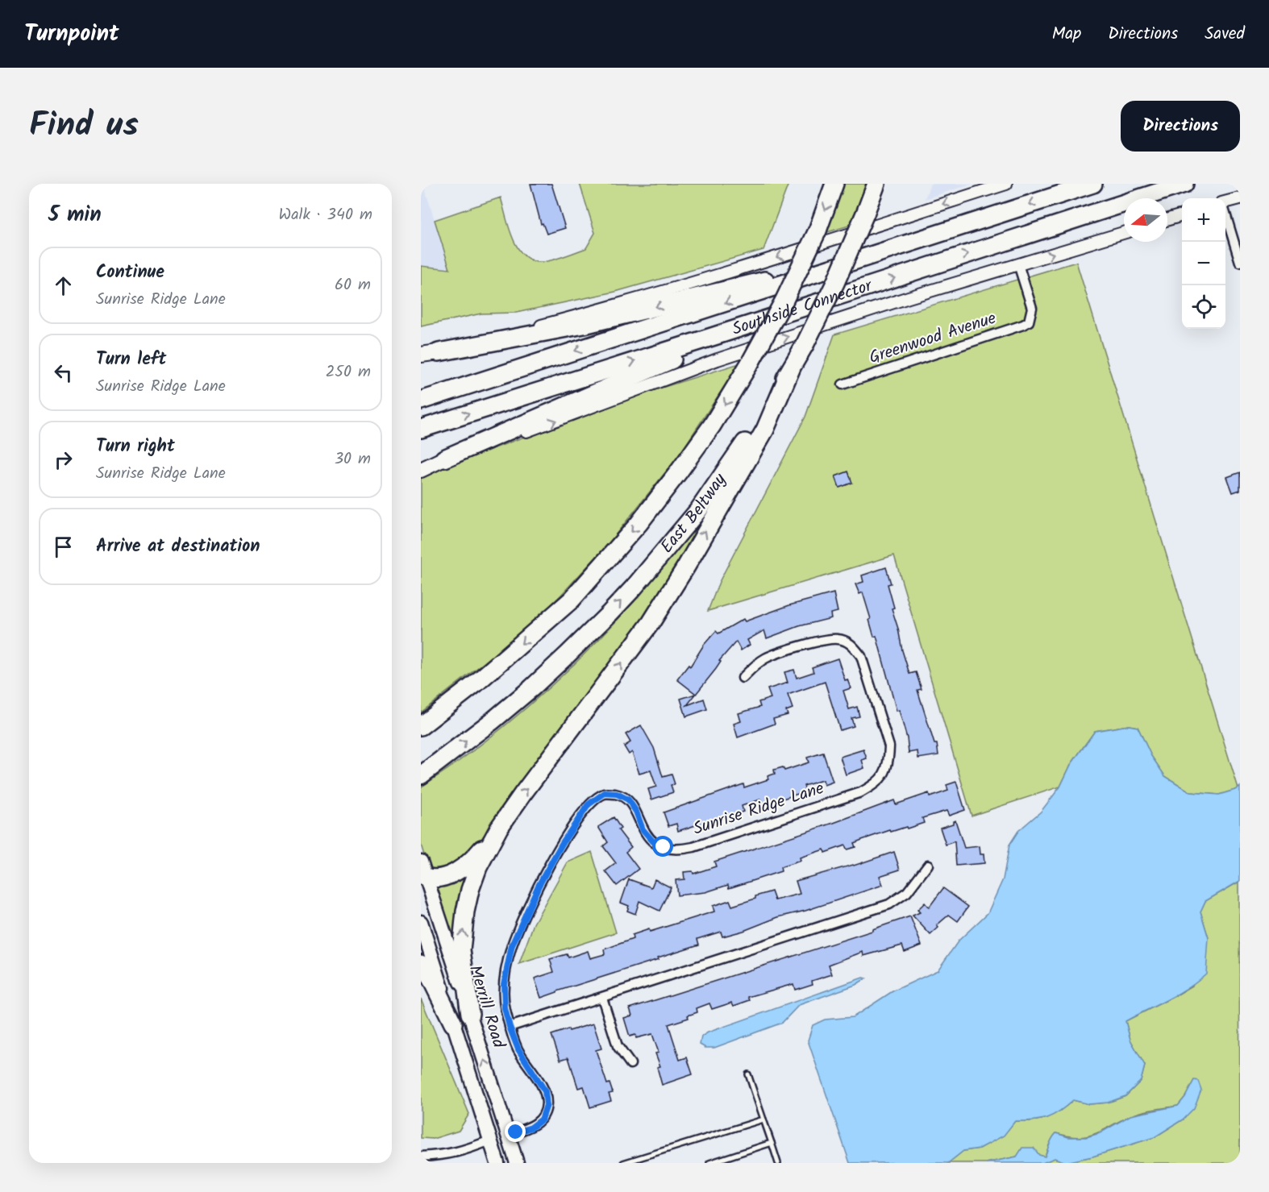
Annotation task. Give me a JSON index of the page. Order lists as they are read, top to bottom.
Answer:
{
  "streets": {
    "highway": ["Southside Connector", "East Beltway"],
    "main road": ["Merrill Road"],
    "street": ["Greenwood Avenue", "Sunrise Ridge Lane"]
  },
  "crossings": [
    ["Sunrise Ridge Lane", "Merrill Road"]
  ],
  "north": "left",
  "page": {
    "header": "Turnpoint",
    "nav": ["Map", "Directions", "Saved"],
    "title": "Find us",
    "buttons": "Directions",
    "heading": ["5 min", "Walk · 340 m"],
    "map_buttons": ["+", "−"],
    "list": [
      ["Continue", "Sunrise Ridge Lane", "60 m"],
      ["Turn left", "Sunrise Ridge Lane", "250 m"],
      ["Turn right", "Sunrise Ridge Lane", "30 m"],
      "Arrive at destination"
    ]
  }
}
